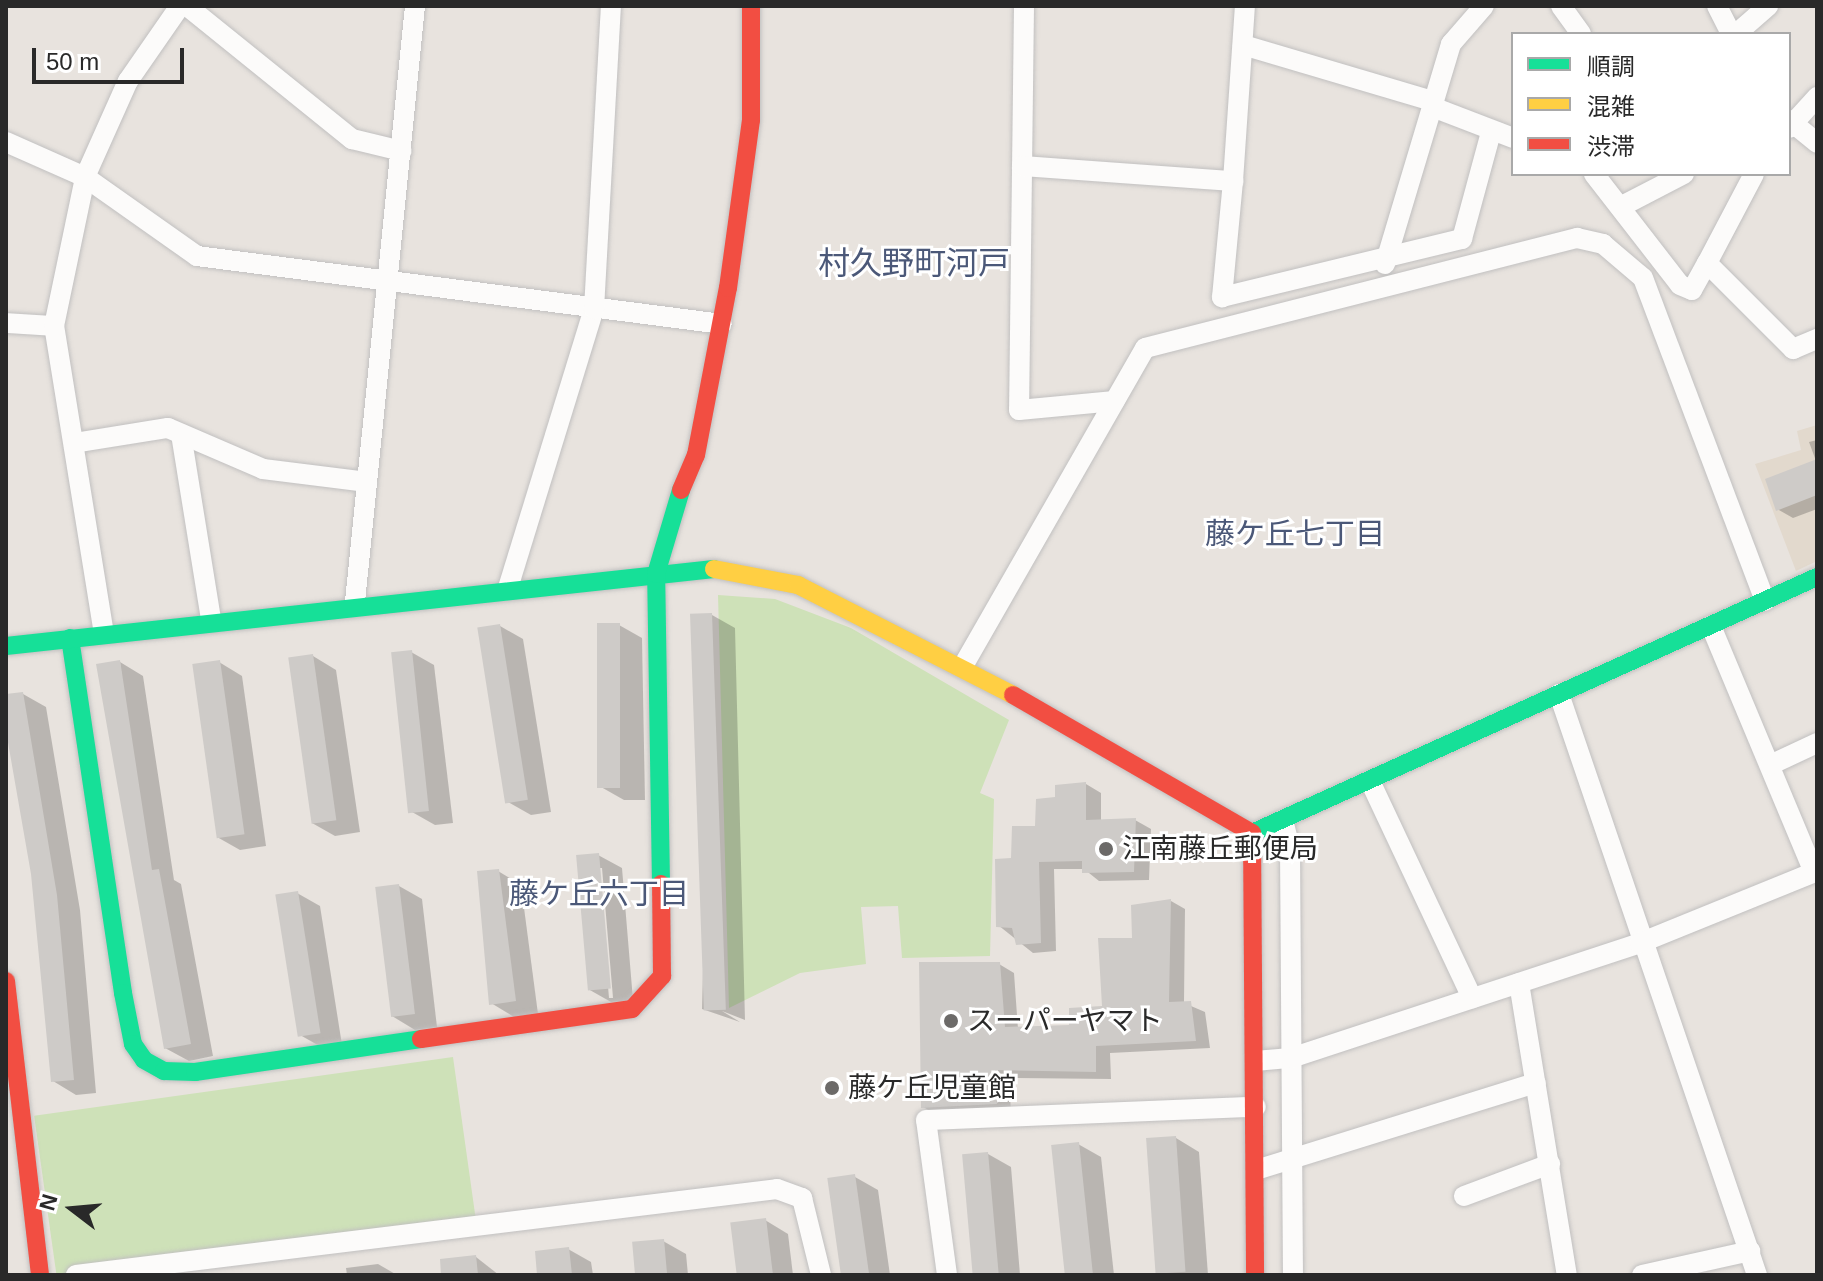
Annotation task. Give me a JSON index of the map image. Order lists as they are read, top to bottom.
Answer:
{
  "districts": ["村久野町河戸", "藤ケ丘七丁目", "藤ケ丘六丁目"],
  "places": ["江南藤丘郵便局", "スーパーヤマト", "藤ケ丘児童館"],
  "legend": ["順調", "混雑", "渋滞"],
  "scale_bar": "50 m",
  "north": "left"
}
